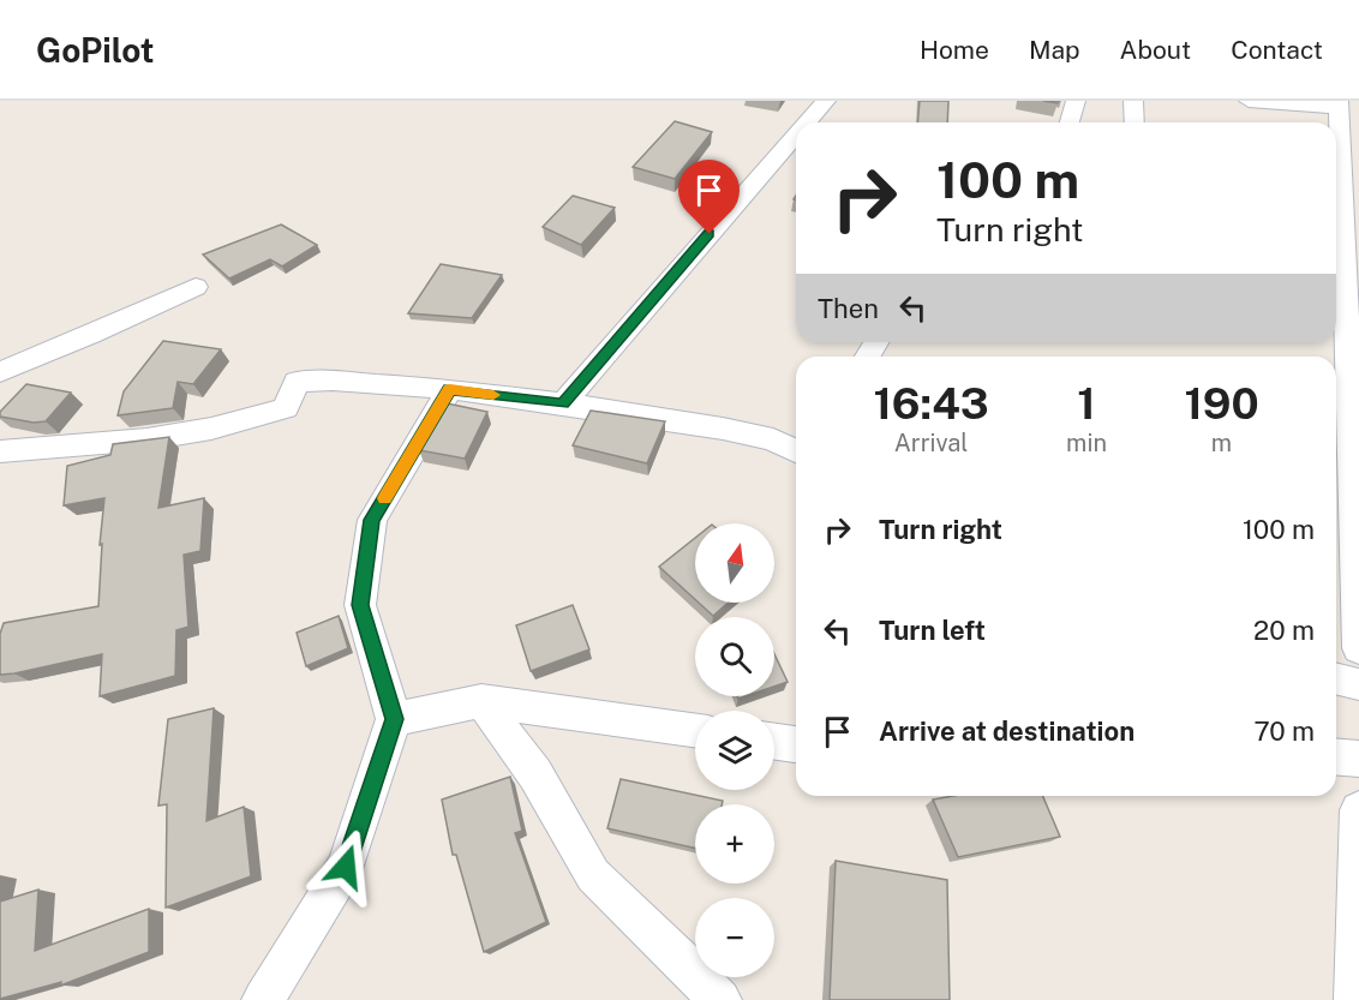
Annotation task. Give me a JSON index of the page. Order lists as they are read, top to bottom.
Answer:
{
  "north": "top",
  "page": {
    "header": "GoPilot",
    "nav": [
      "Home",
      "Map",
      "About",
      "Contact"
    ],
    "turn": ["100 m", "Turn right"],
    "then": "Then",
    "eta": [
      "16:43",
      "Arrival",
      "1",
      "min",
      "190",
      "m"
    ],
    "list": [
      {
        "name": "Turn right",
        "value": "100 m"
      },
      {
        "name": "Turn left",
        "value": "20 m"
      },
      {
        "name": "Arrive at destination",
        "value": "70 m"
      }
    ],
    "map_buttons": ["+", "−"]
  }
}
